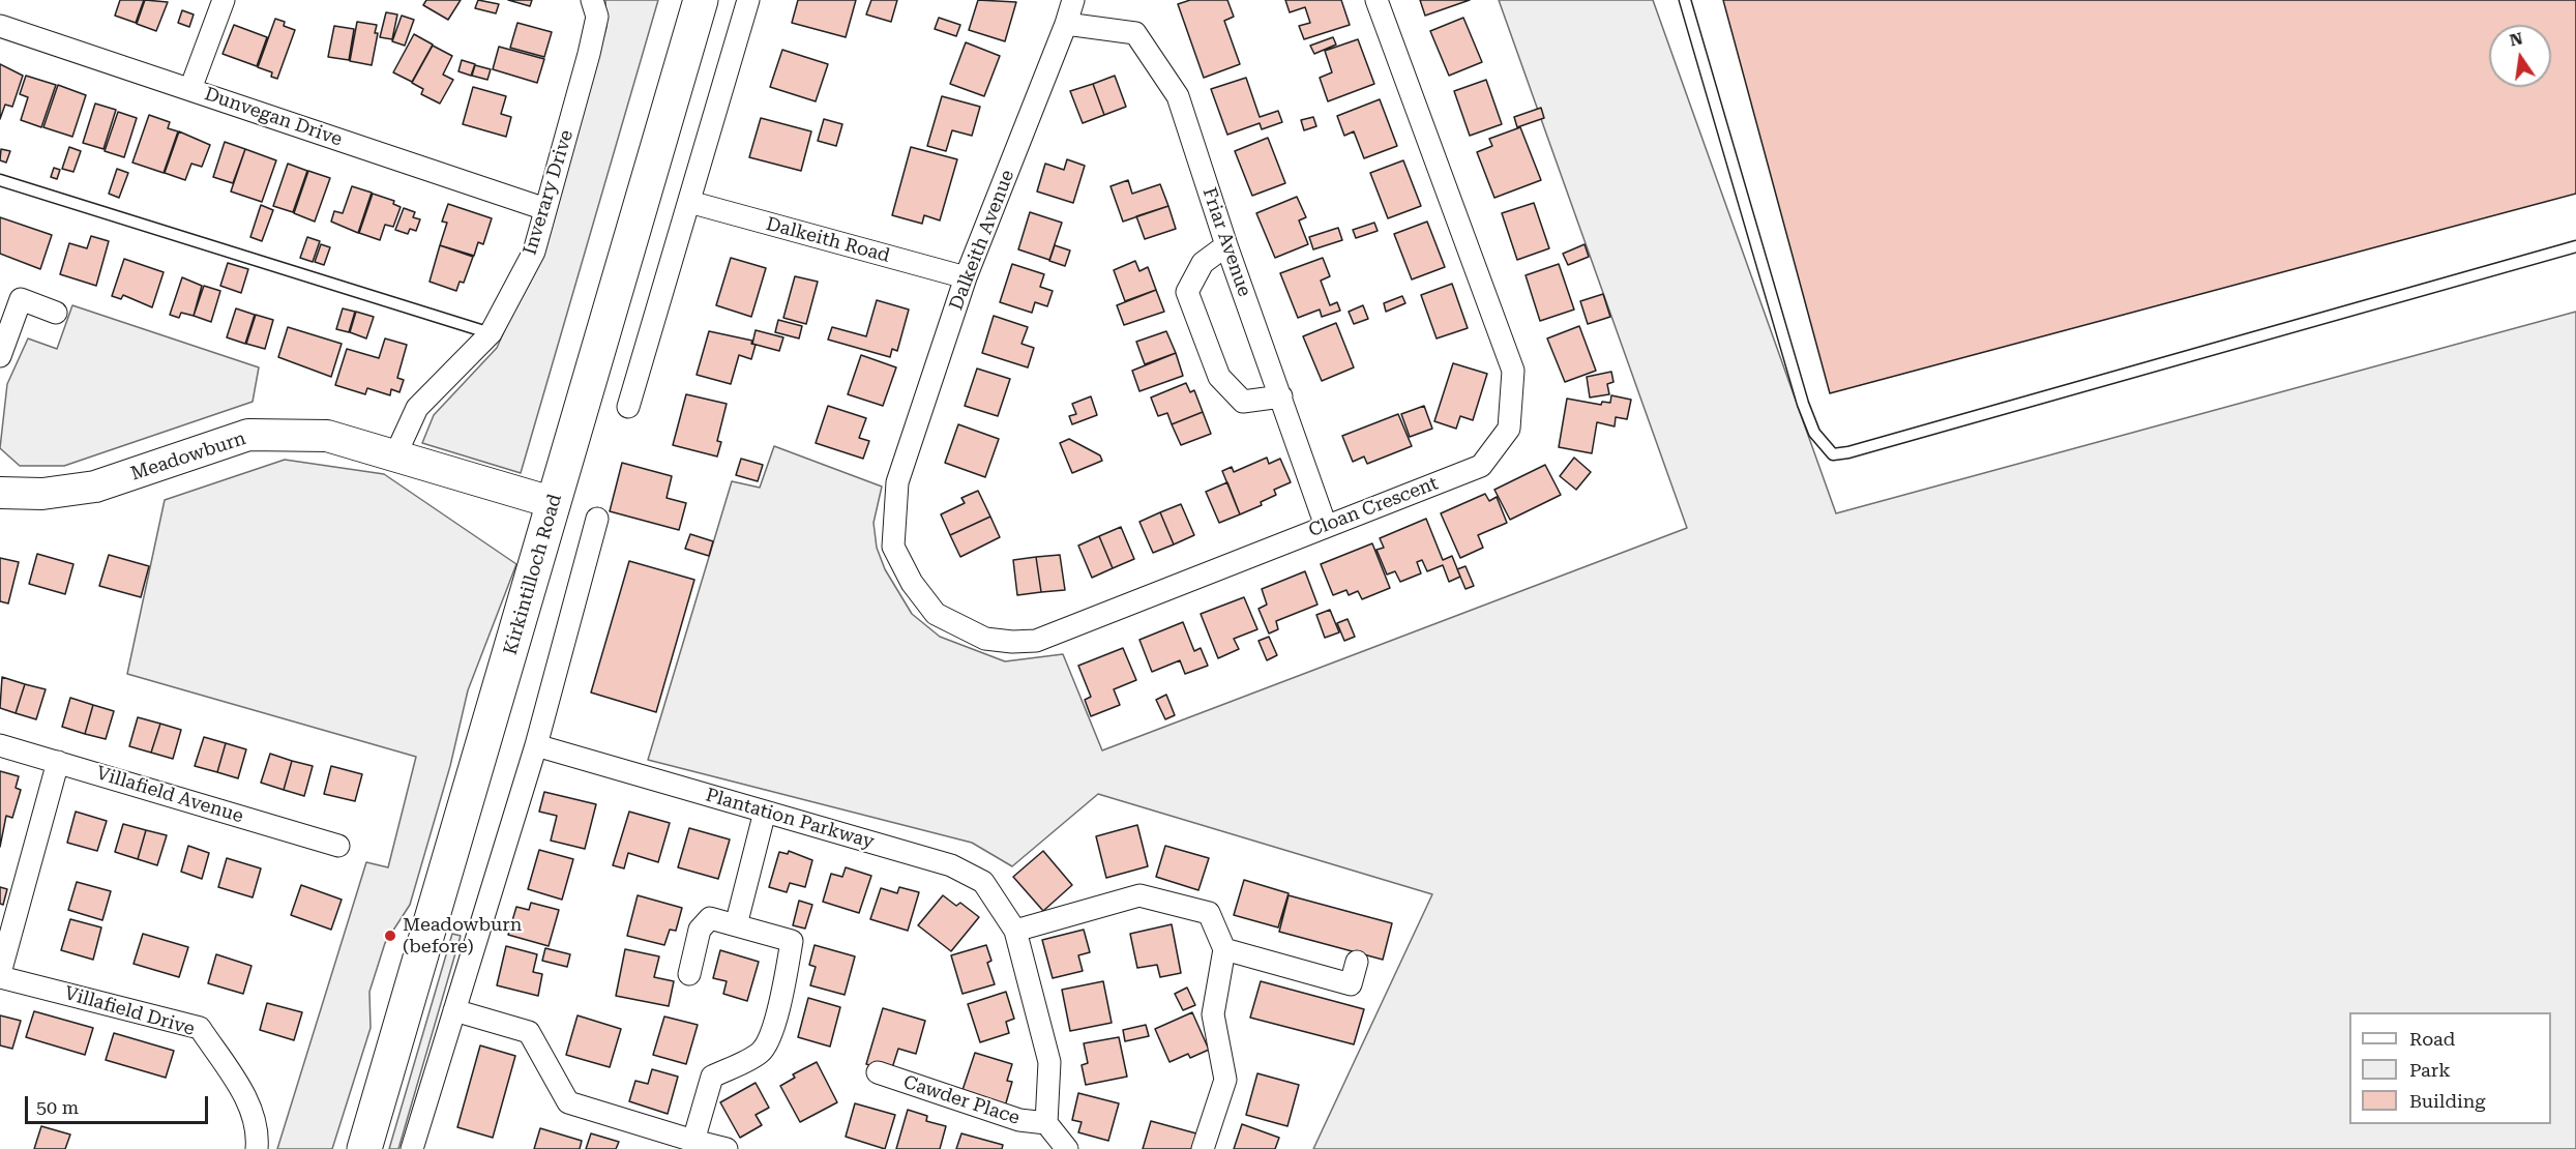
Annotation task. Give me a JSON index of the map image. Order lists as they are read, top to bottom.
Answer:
{
  "streets": {
    "main road": ["Kirkintilloch Road"],
    "street": [
      "Dunvegan Drive",
      "Inverary Drive",
      "Dalkeith Road",
      "Dalkeith Avenue",
      "Friar Avenue",
      "Meadowburn",
      "Cloan Crescent",
      "Villafield Avenue",
      "Plantation Parkway",
      "Villafield Drive",
      "Cawder Place"
    ]
  },
  "crossings": [
    ["Dunvegan Drive", "Inverary Drive"],
    ["Inverary Drive", "Meadowburn"],
    ["Dalkeith Road", "Dalkeith Avenue"],
    ["Dalkeith Avenue", "Friar Avenue"],
    ["Dalkeith Avenue", "Cloan Crescent"],
    ["Friar Avenue", "Cloan Crescent"],
    ["Meadowburn", "Kirkintilloch Road"],
    ["Plantation Parkway", "Cawder Place"]
  ],
  "places": ["Meadowburn (before)"],
  "legend": ["Road", "Park", "Building"],
  "scale_bar": "50 m",
  "north": "top"
}
